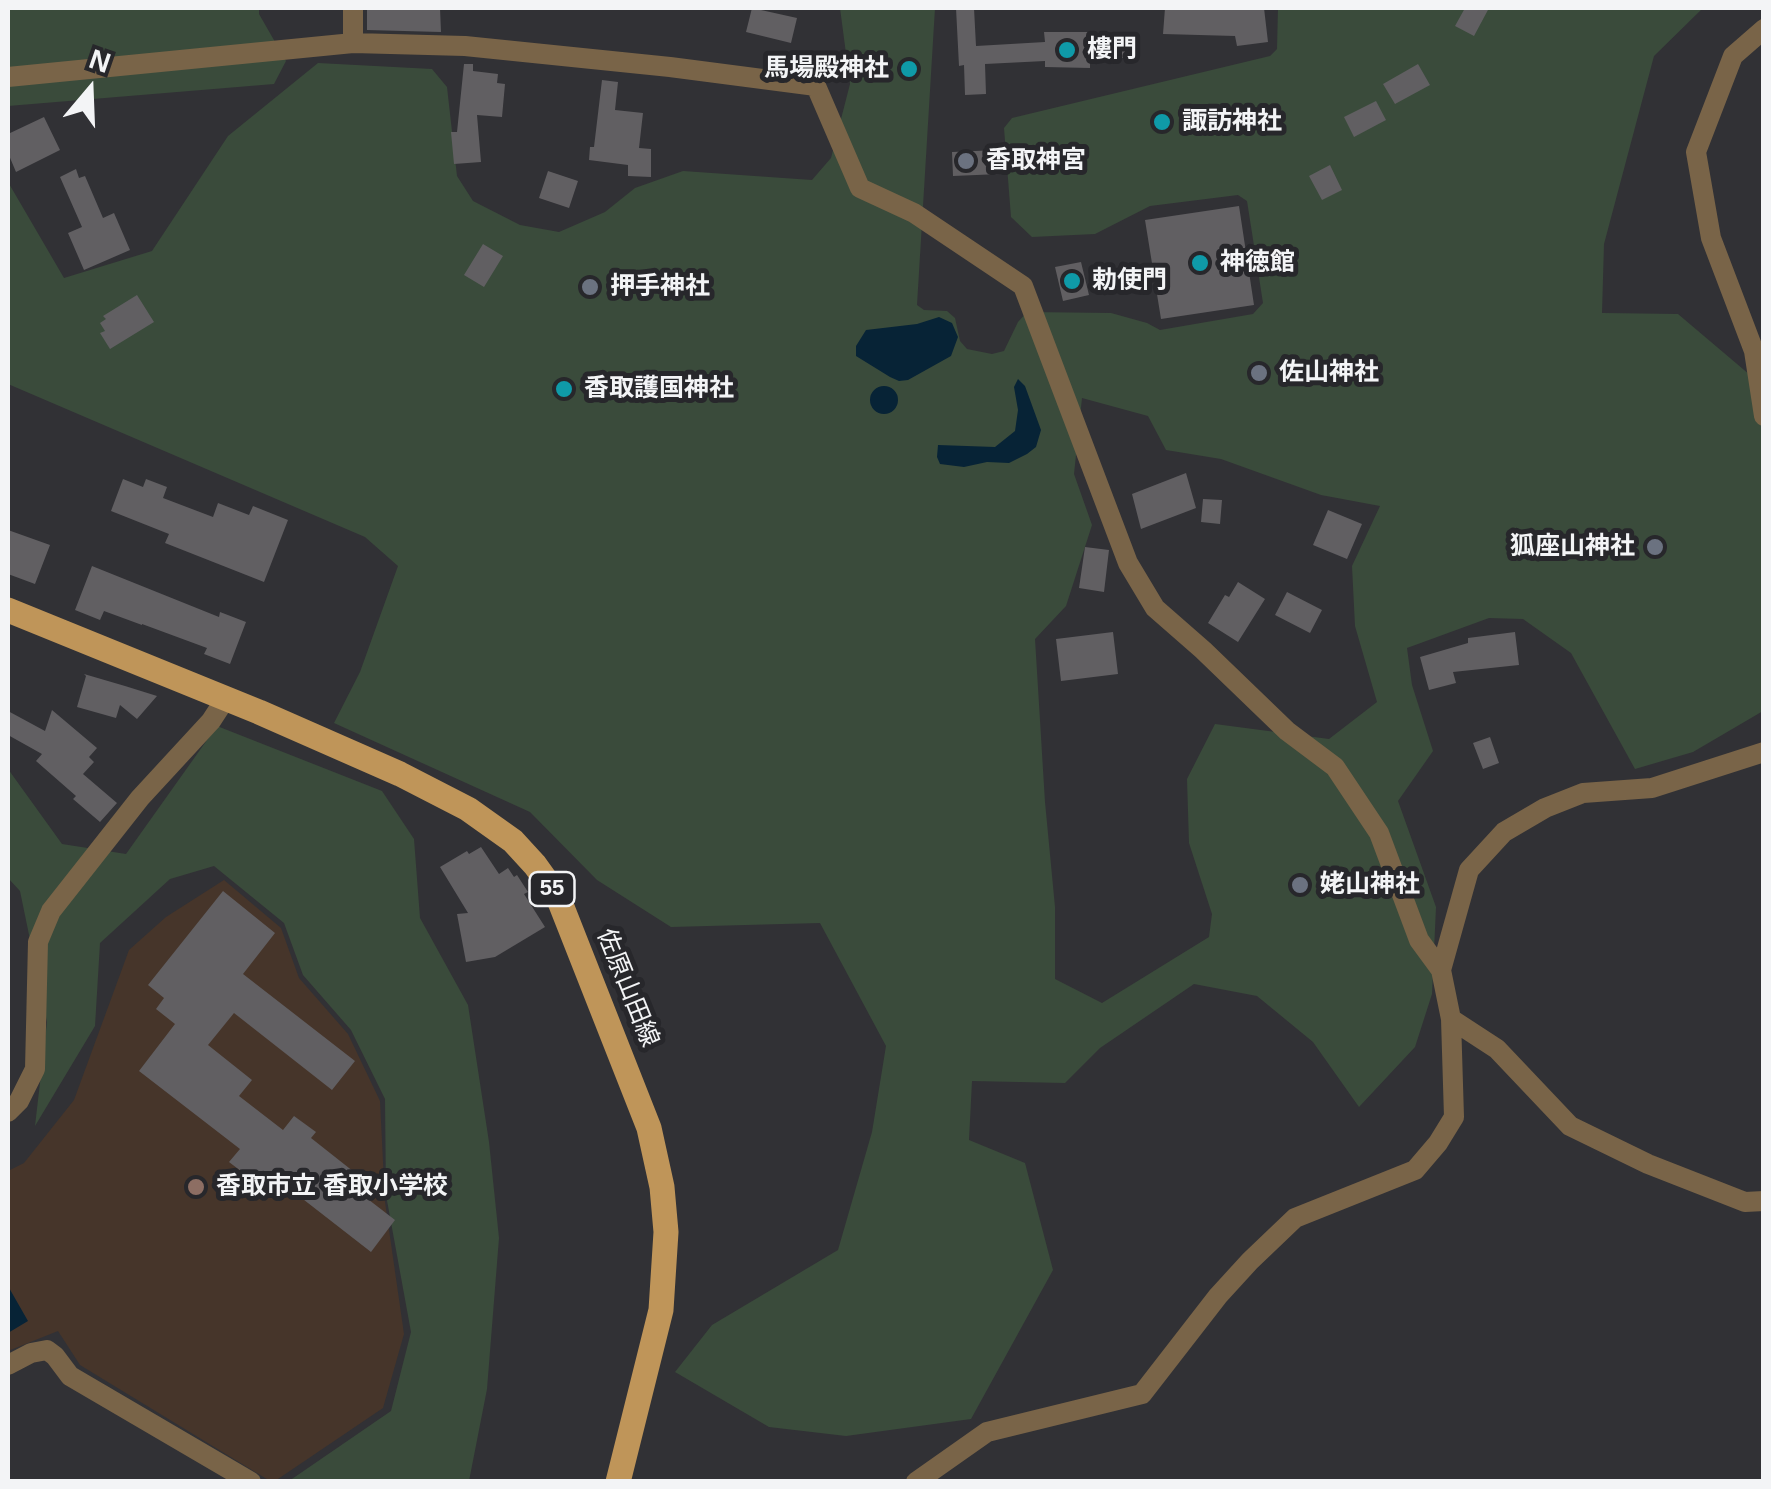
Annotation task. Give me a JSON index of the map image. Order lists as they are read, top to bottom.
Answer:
{
  "streets": {
    "main road": ["55", "佐原山田線"]
  },
  "places": [
    "樓門",
    "馬場殿神社",
    "諏訪神社",
    "香取神宮",
    "神徳館",
    "勅使門",
    "押手神社",
    "佐山神社",
    "香取護国神社",
    "狐座山神社",
    "姥山神社",
    "香取市立 香取小学校"
  ],
  "north": "top"
}
